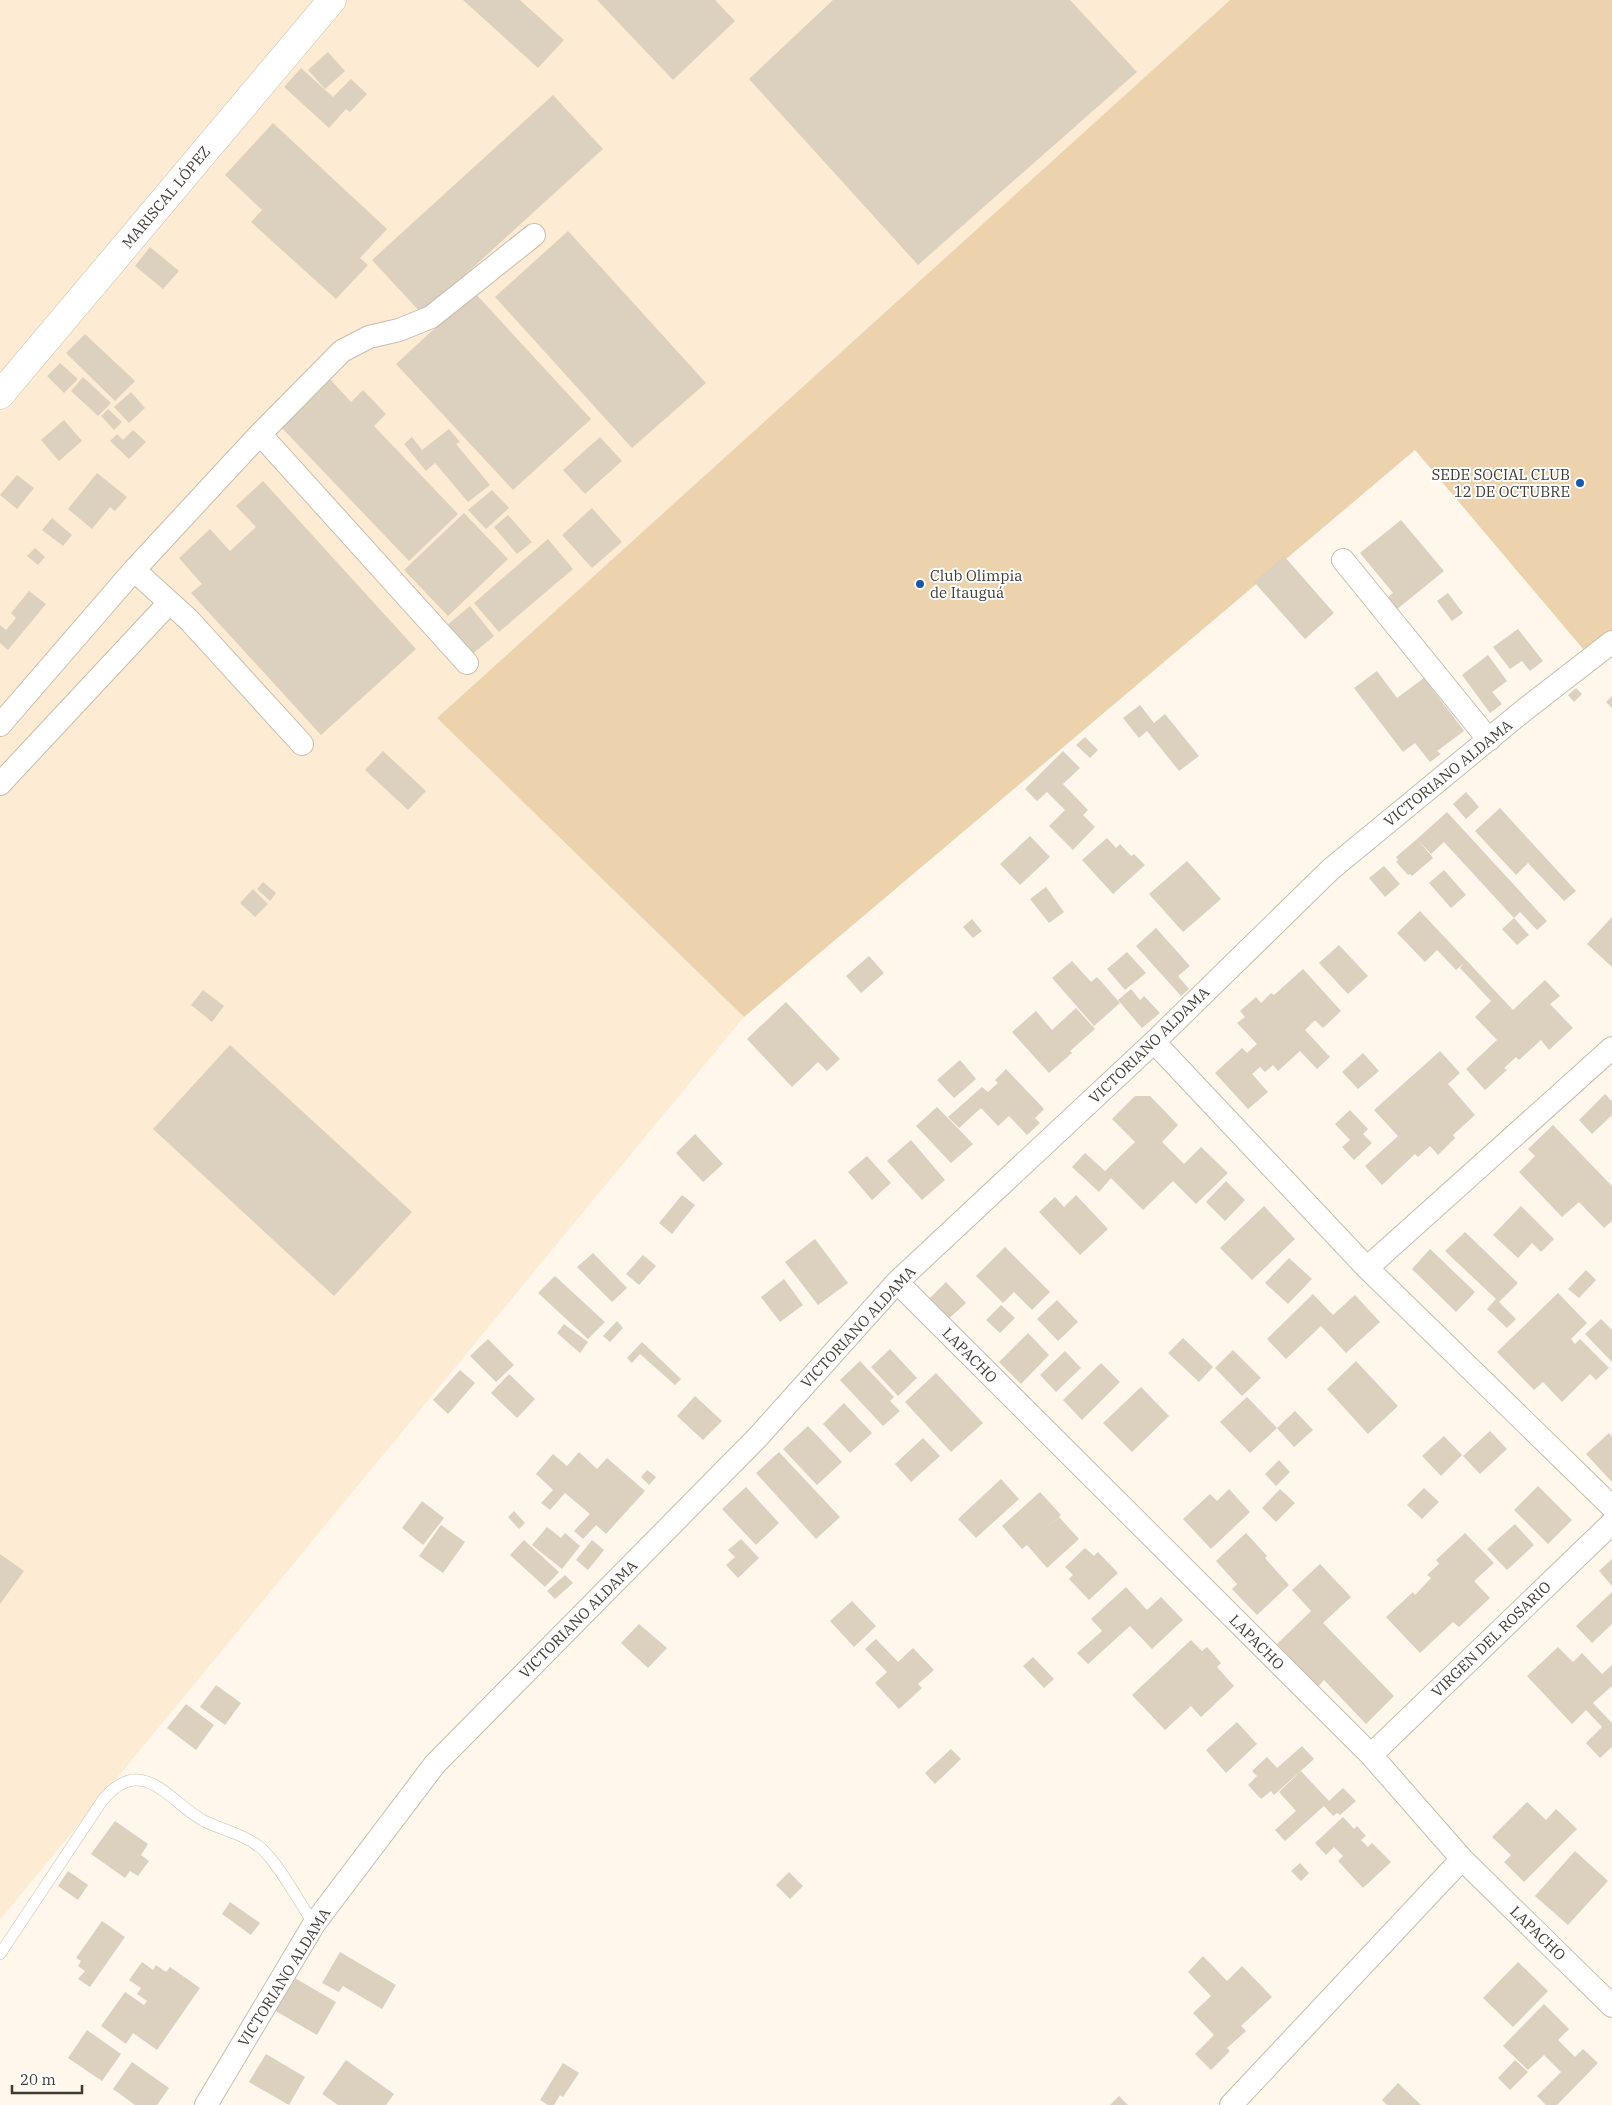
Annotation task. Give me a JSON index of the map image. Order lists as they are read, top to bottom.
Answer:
{
  "streets": {
    "street": [
      "MARISCAL LÓPEZ",
      "VICTORIANO ALDAMA",
      "LAPACHO",
      "VIRGEN DEL ROSARIO"
    ]
  },
  "crossings": [
    ["VICTORIANO ALDAMA", "LAPACHO"],
    ["LAPACHO", "VIRGEN DEL ROSARIO"]
  ],
  "places": ["SEDE SOCIAL CLUB 12 DE OCTUBRE", "Club Olimpia de Itauguá"],
  "scale_bar": "20 m"
}
